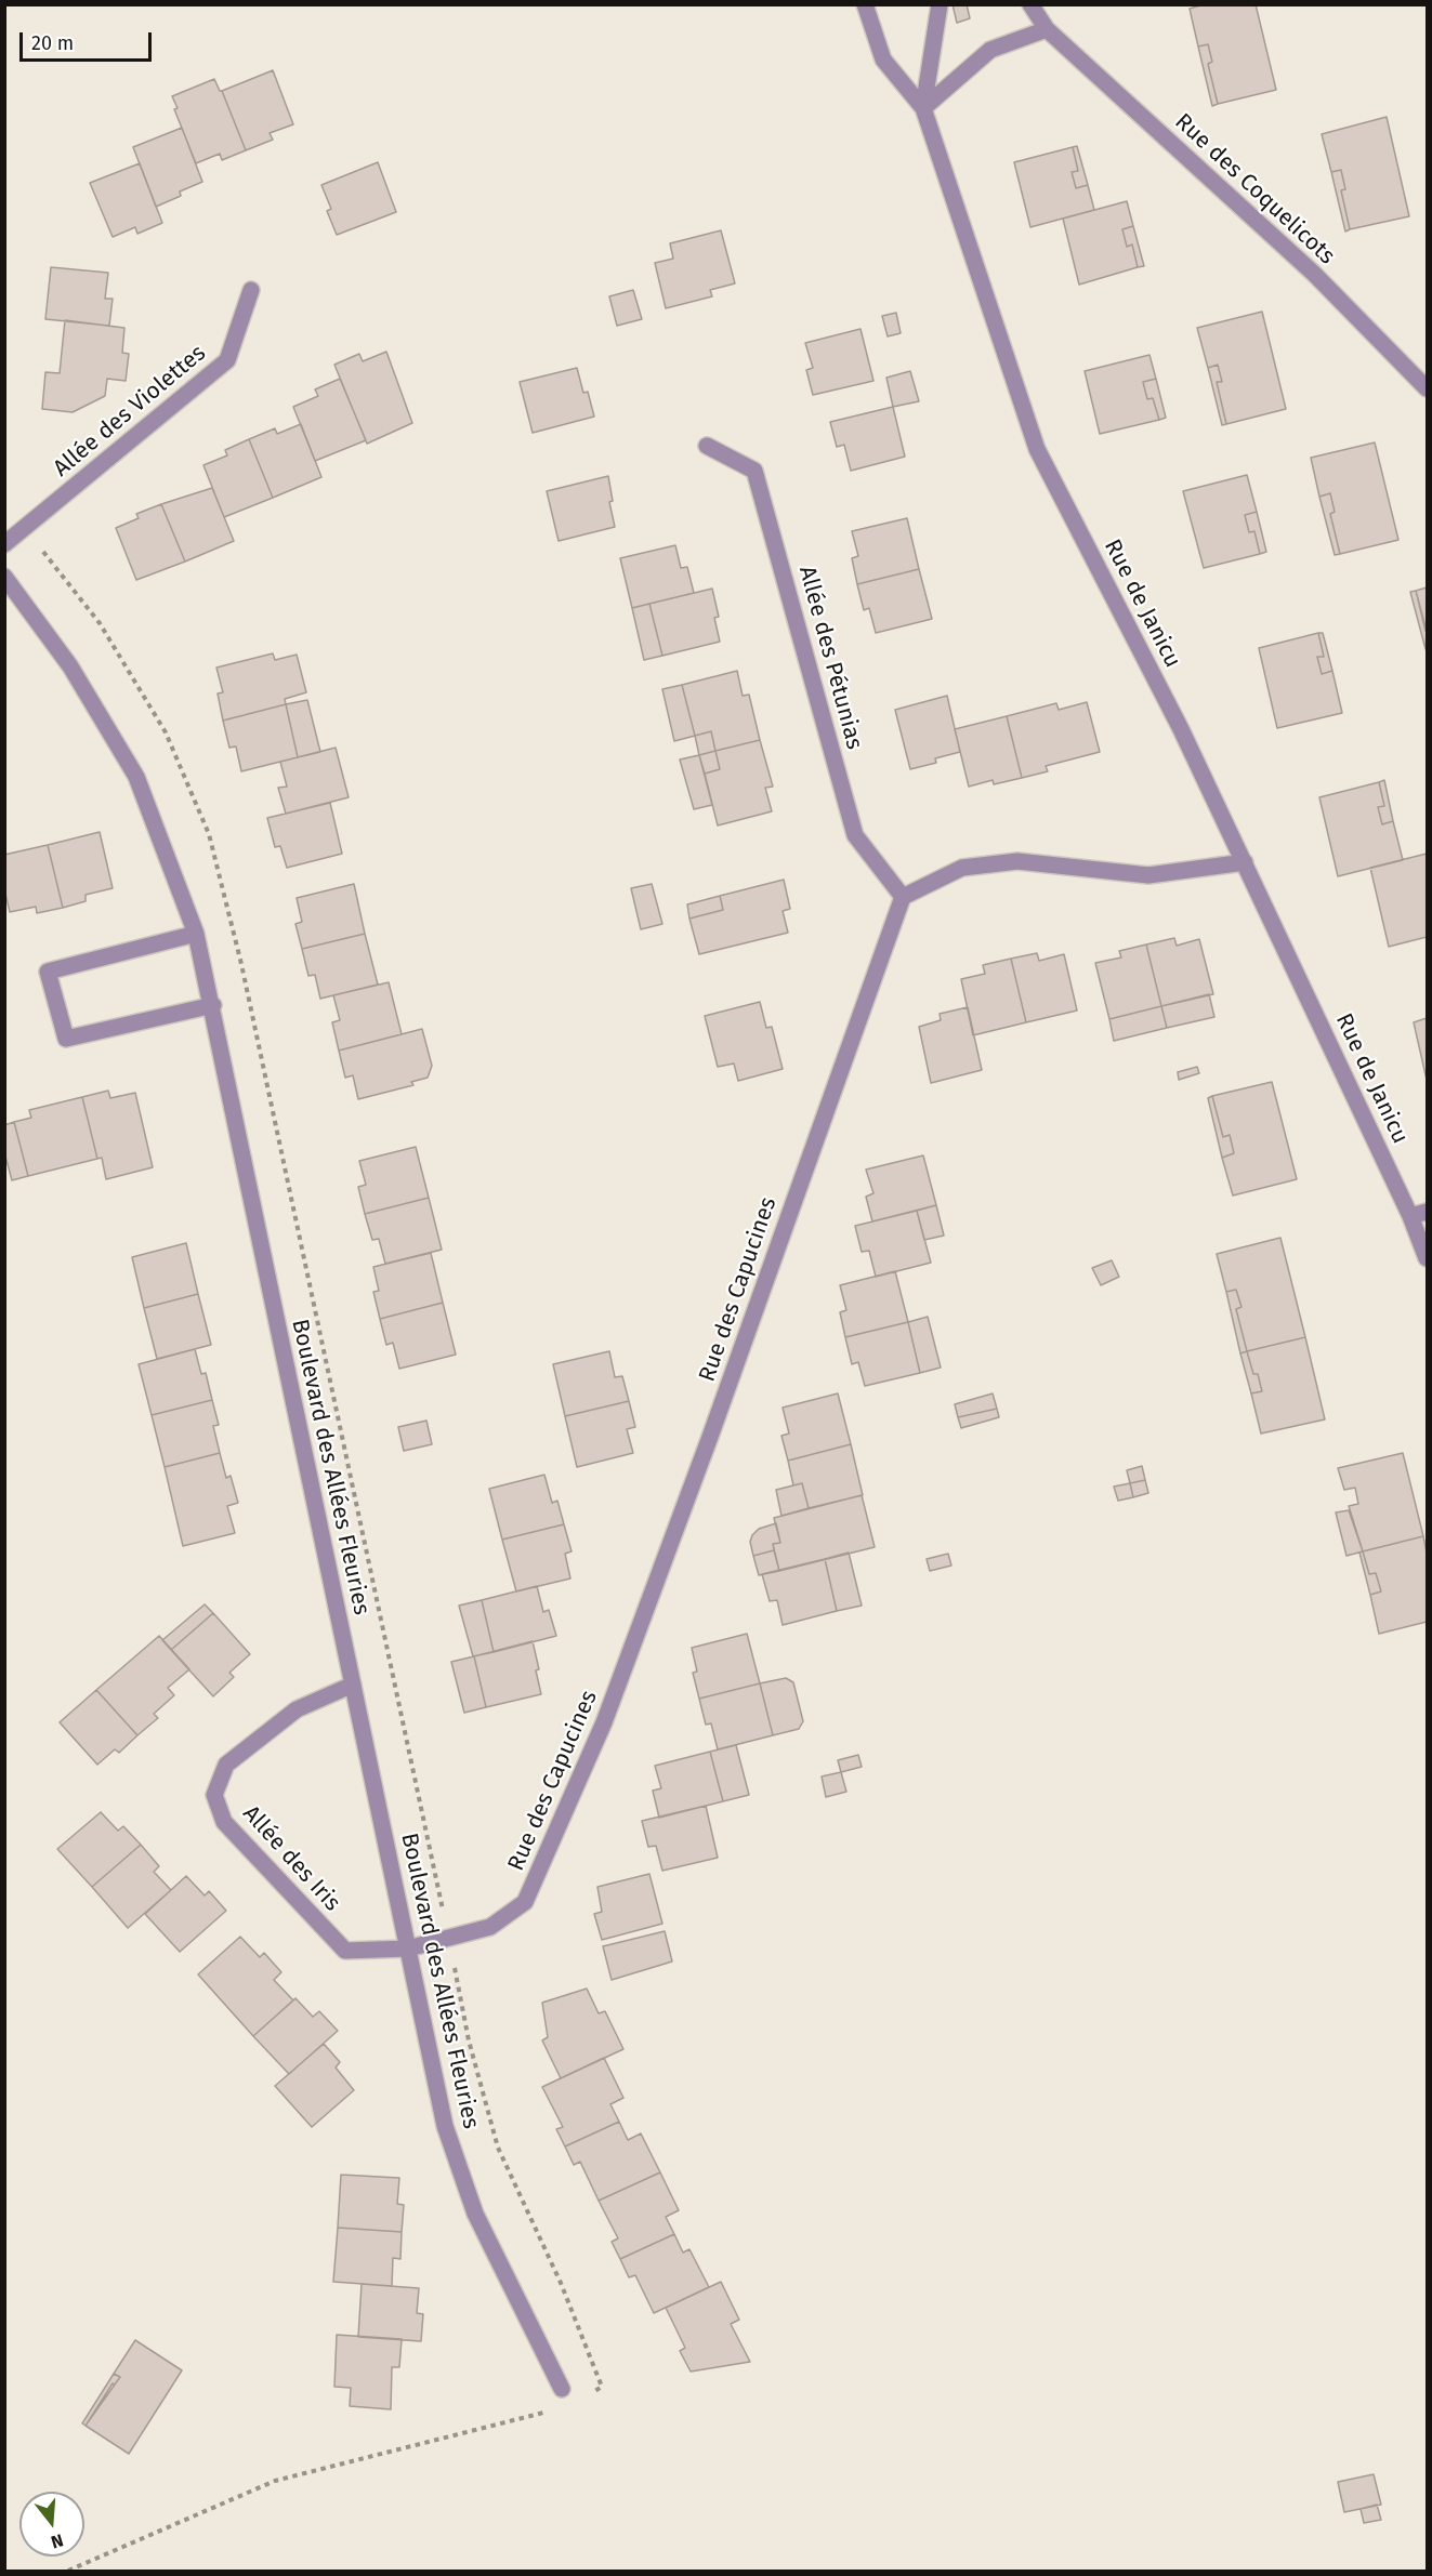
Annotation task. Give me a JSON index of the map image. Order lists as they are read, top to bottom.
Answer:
{
  "streets": {
    "street": [
      "Rue des Coquelicots",
      "Allée des Violettes",
      "Rue de Janicu",
      "Allée des Pétunias",
      "Rue des Capucines",
      "Boulevard des Allées Fleuries",
      "Allée des Iris"
    ]
  },
  "crossings": [
    ["Allée des Pétunias", "Rue des Capucines"],
    ["Rue des Capucines", "Boulevard des Allées Fleuries"],
    ["Rue des Capucines", "Allée des Iris"],
    ["Boulevard des Allées Fleuries", "Allée des Iris"]
  ],
  "scale_bar": "20 m",
  "north": "bottom"
}
